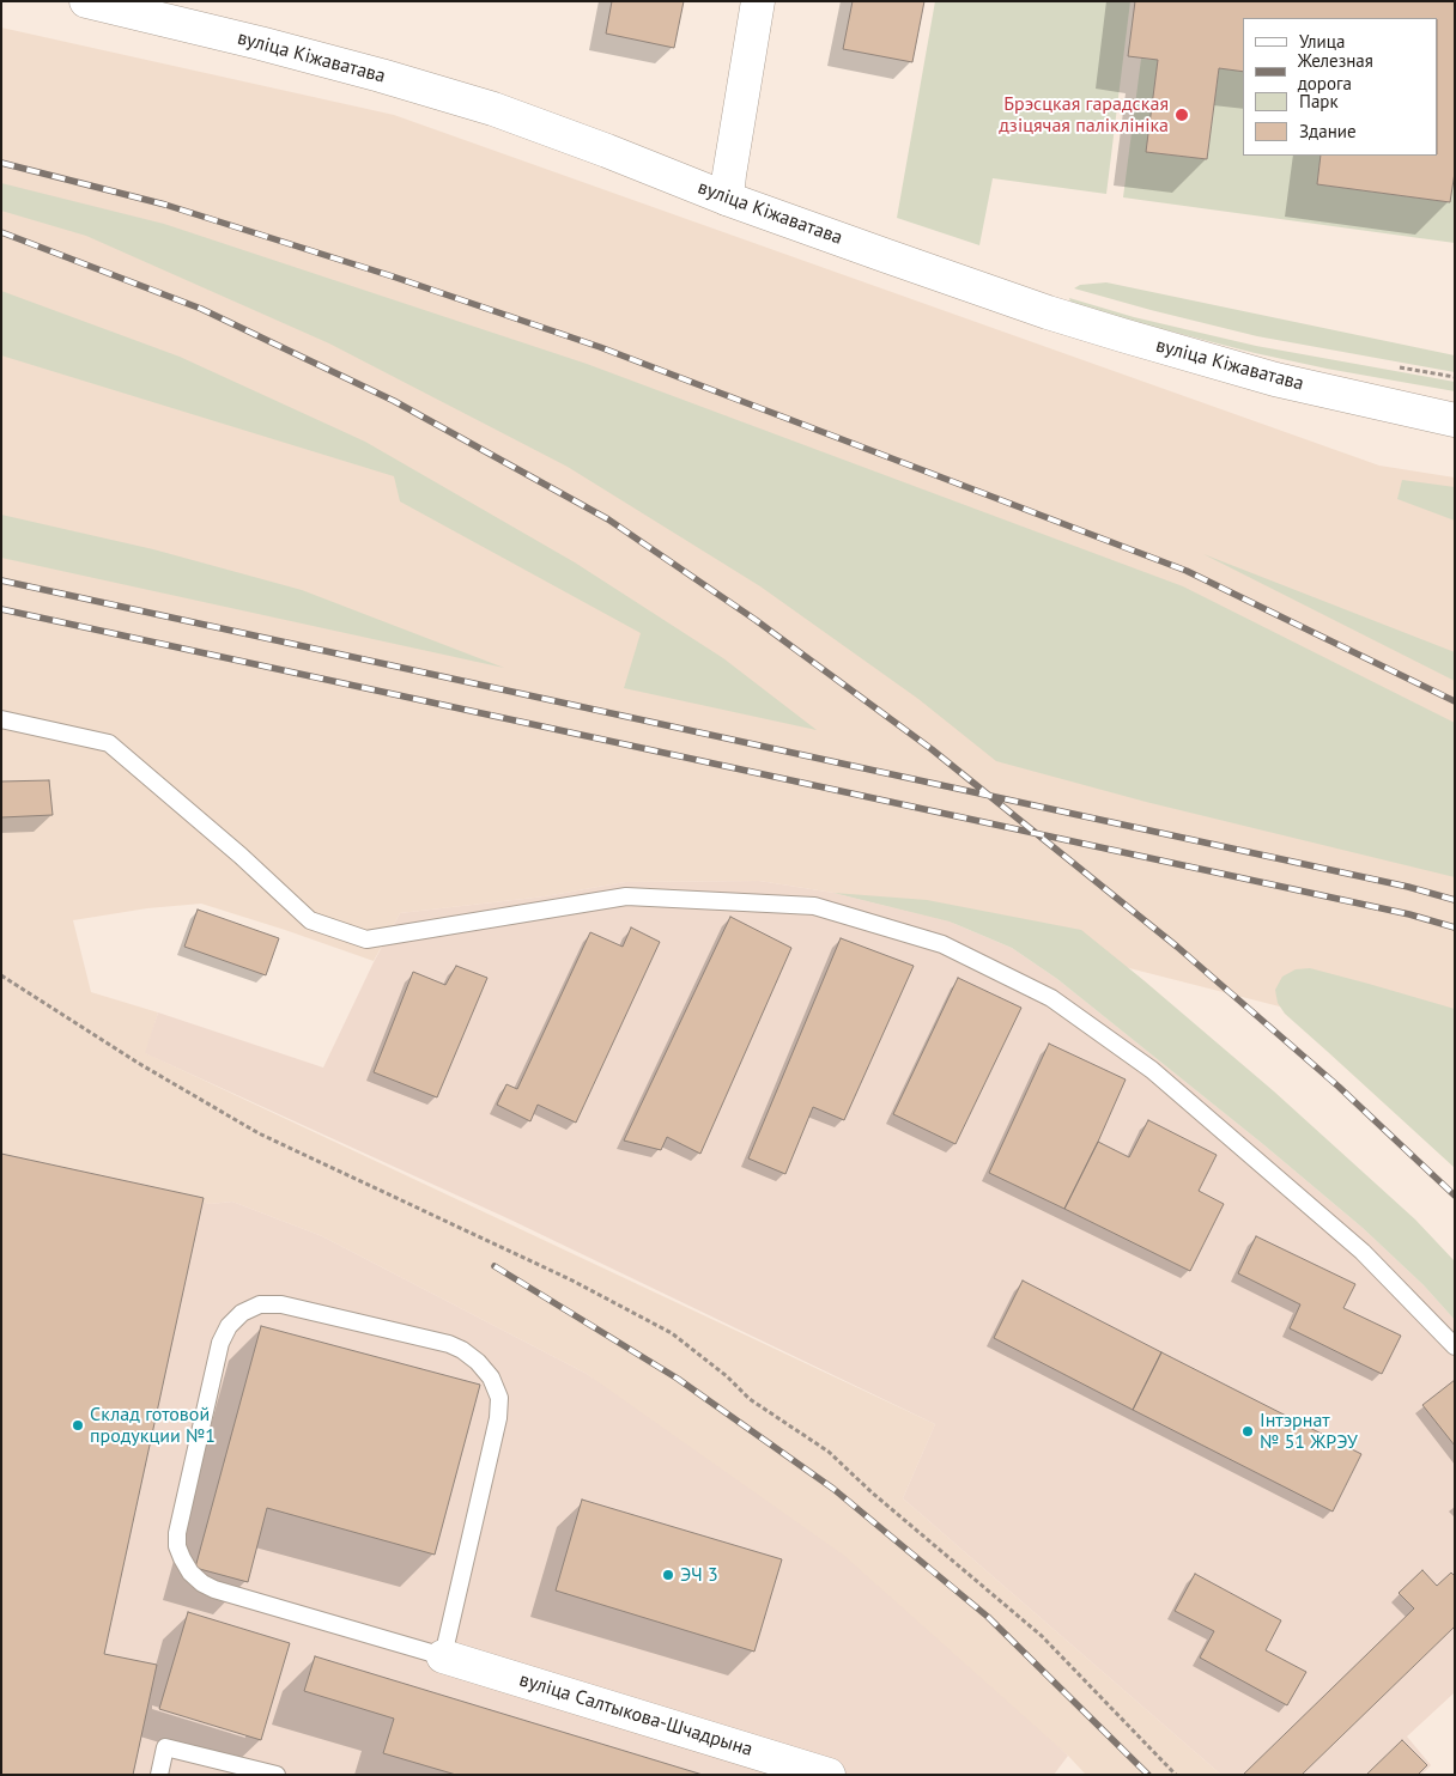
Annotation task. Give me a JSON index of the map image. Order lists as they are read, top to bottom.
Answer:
{
  "streets": {
    "main road": ["вуліца Кіжаватава", "вуліца Салтыкова-Шчадрына"]
  },
  "places": [
    "Брэсцкая гарадская дзіцячая паліклініка",
    "Склад готовой продукции №1",
    "Інтэрнат № 51 ЖРЭУ",
    "ЭЧ 3"
  ],
  "legend": [
    "Улица",
    "Железная дорога",
    "Парк",
    "Здание"
  ]
}
